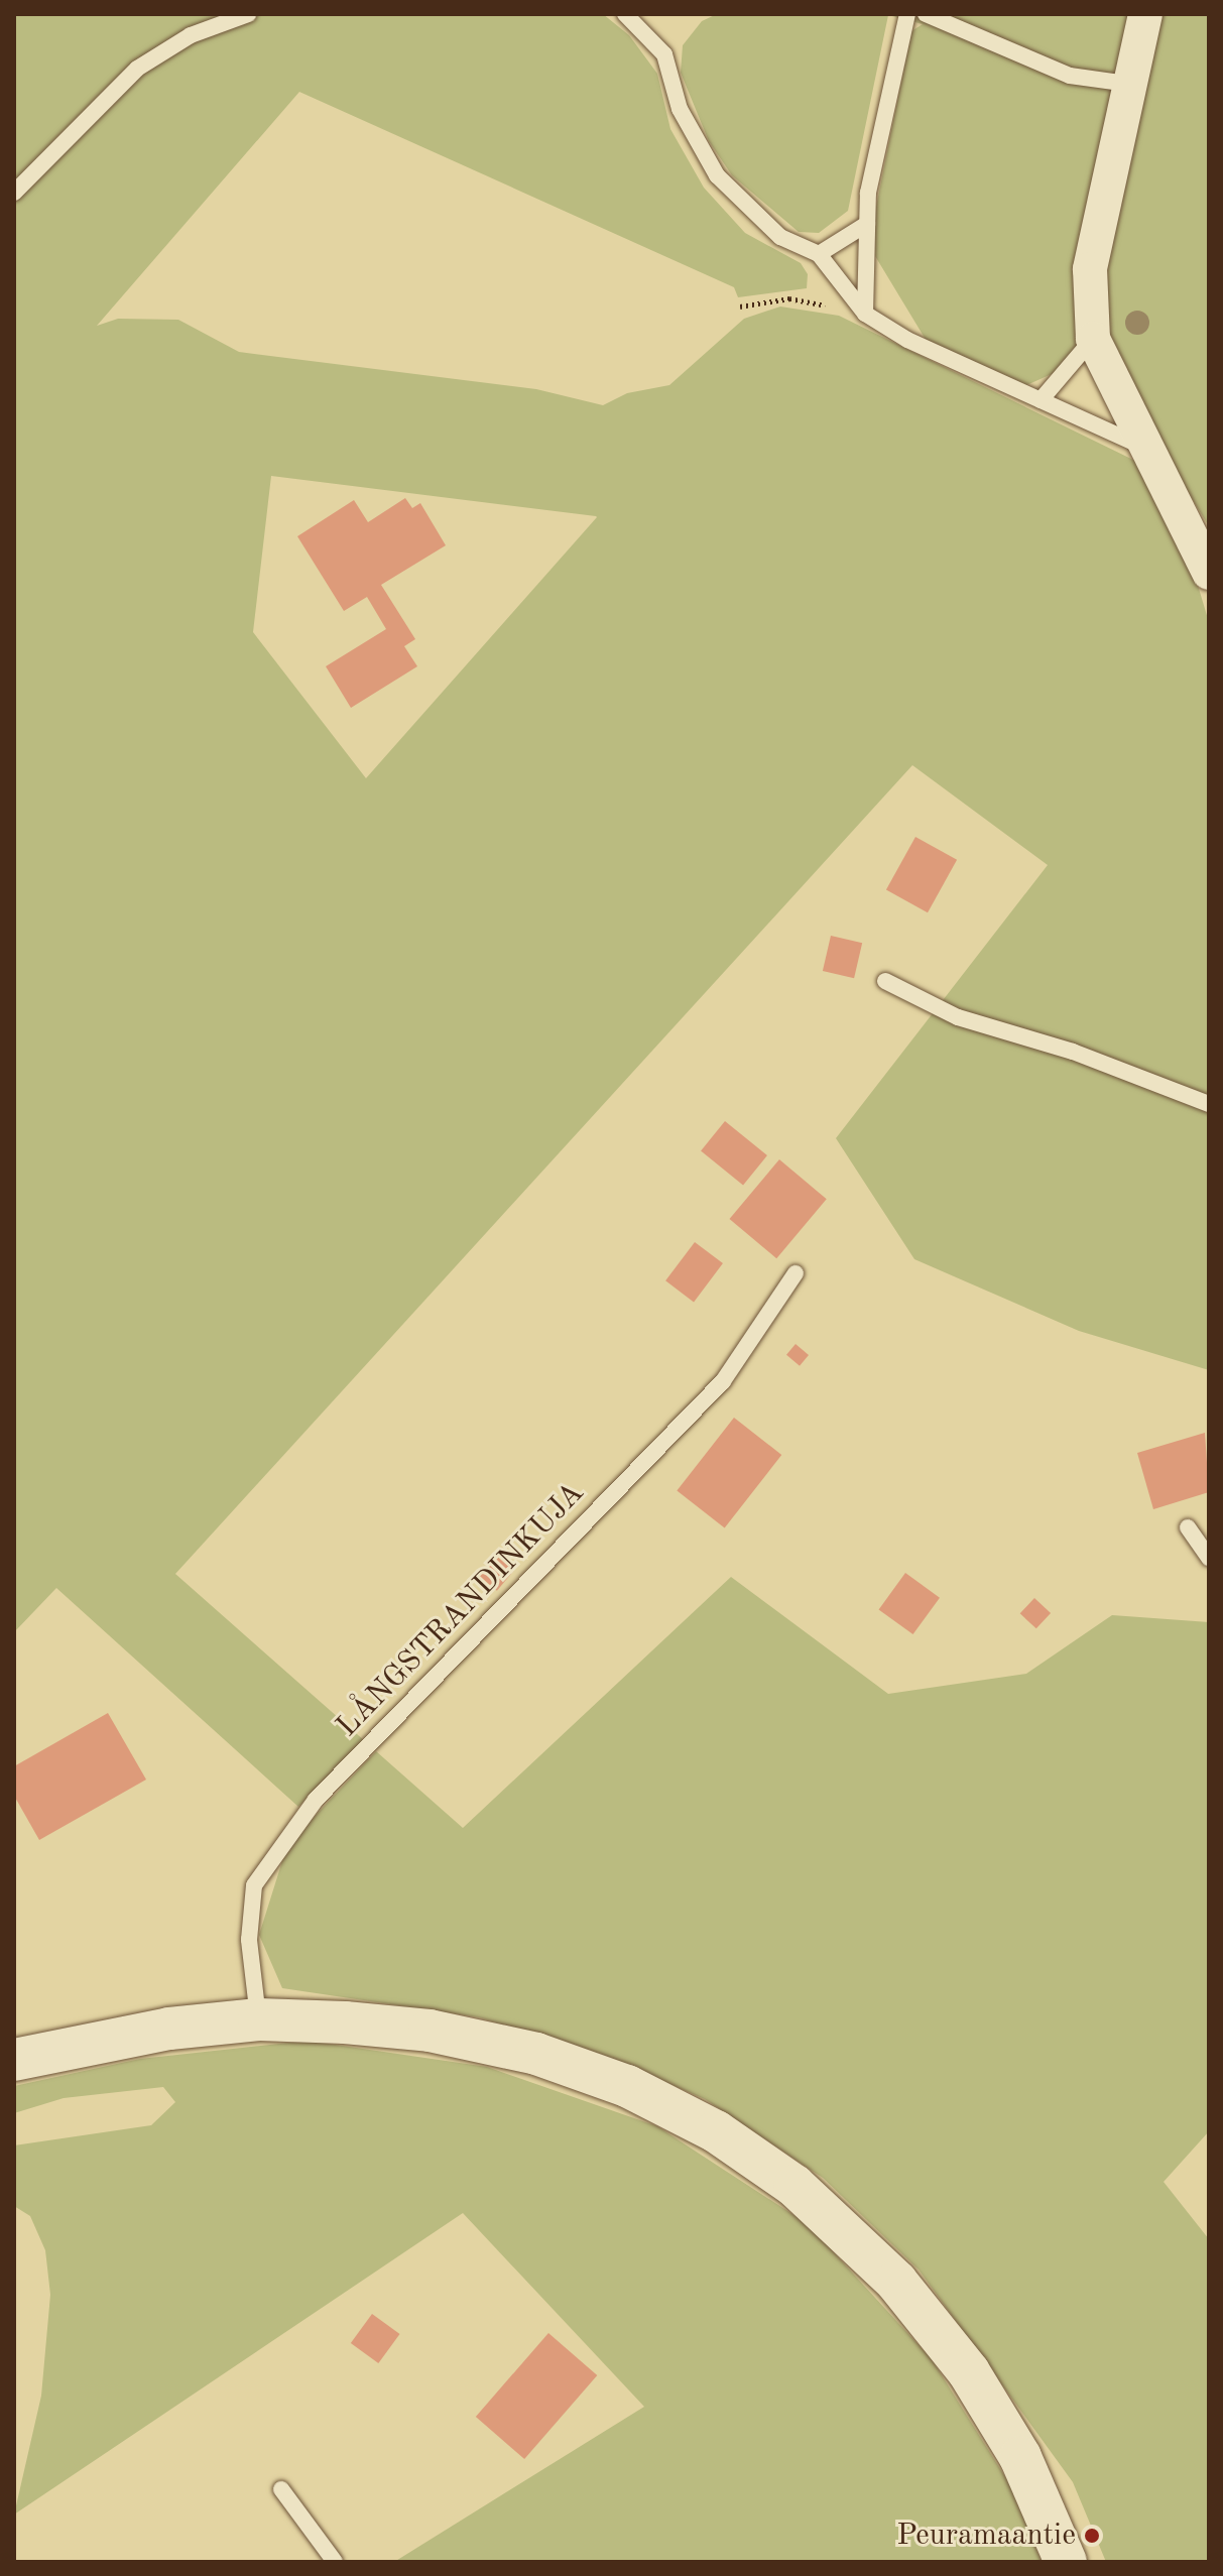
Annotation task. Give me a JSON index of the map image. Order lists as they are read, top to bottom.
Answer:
{
  "streets": {
    "lane": ["LÅNGSTRANDINKUJA"]
  },
  "places": ["Peuramaantie"]
}
